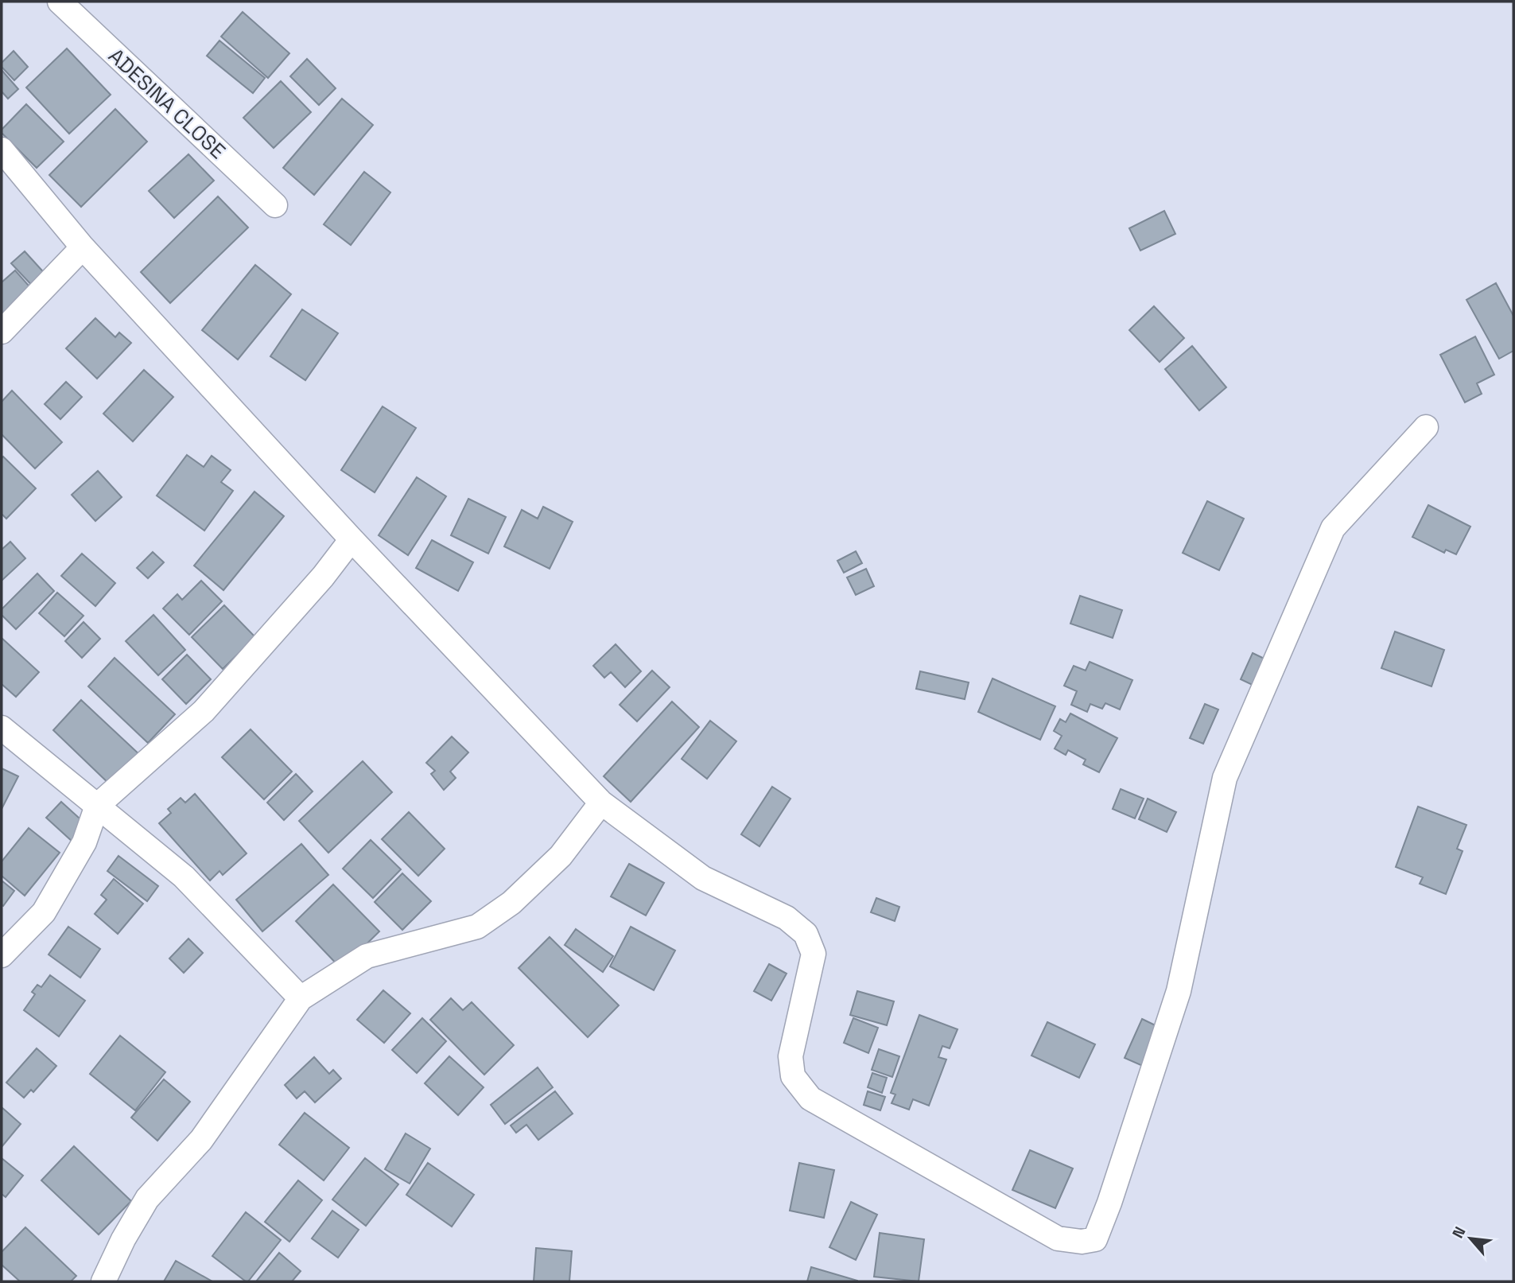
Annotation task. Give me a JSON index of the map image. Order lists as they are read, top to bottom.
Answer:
{
  "streets": {
    "street": ["ADESINA CLOSE"]
  },
  "north": "top left"
}
